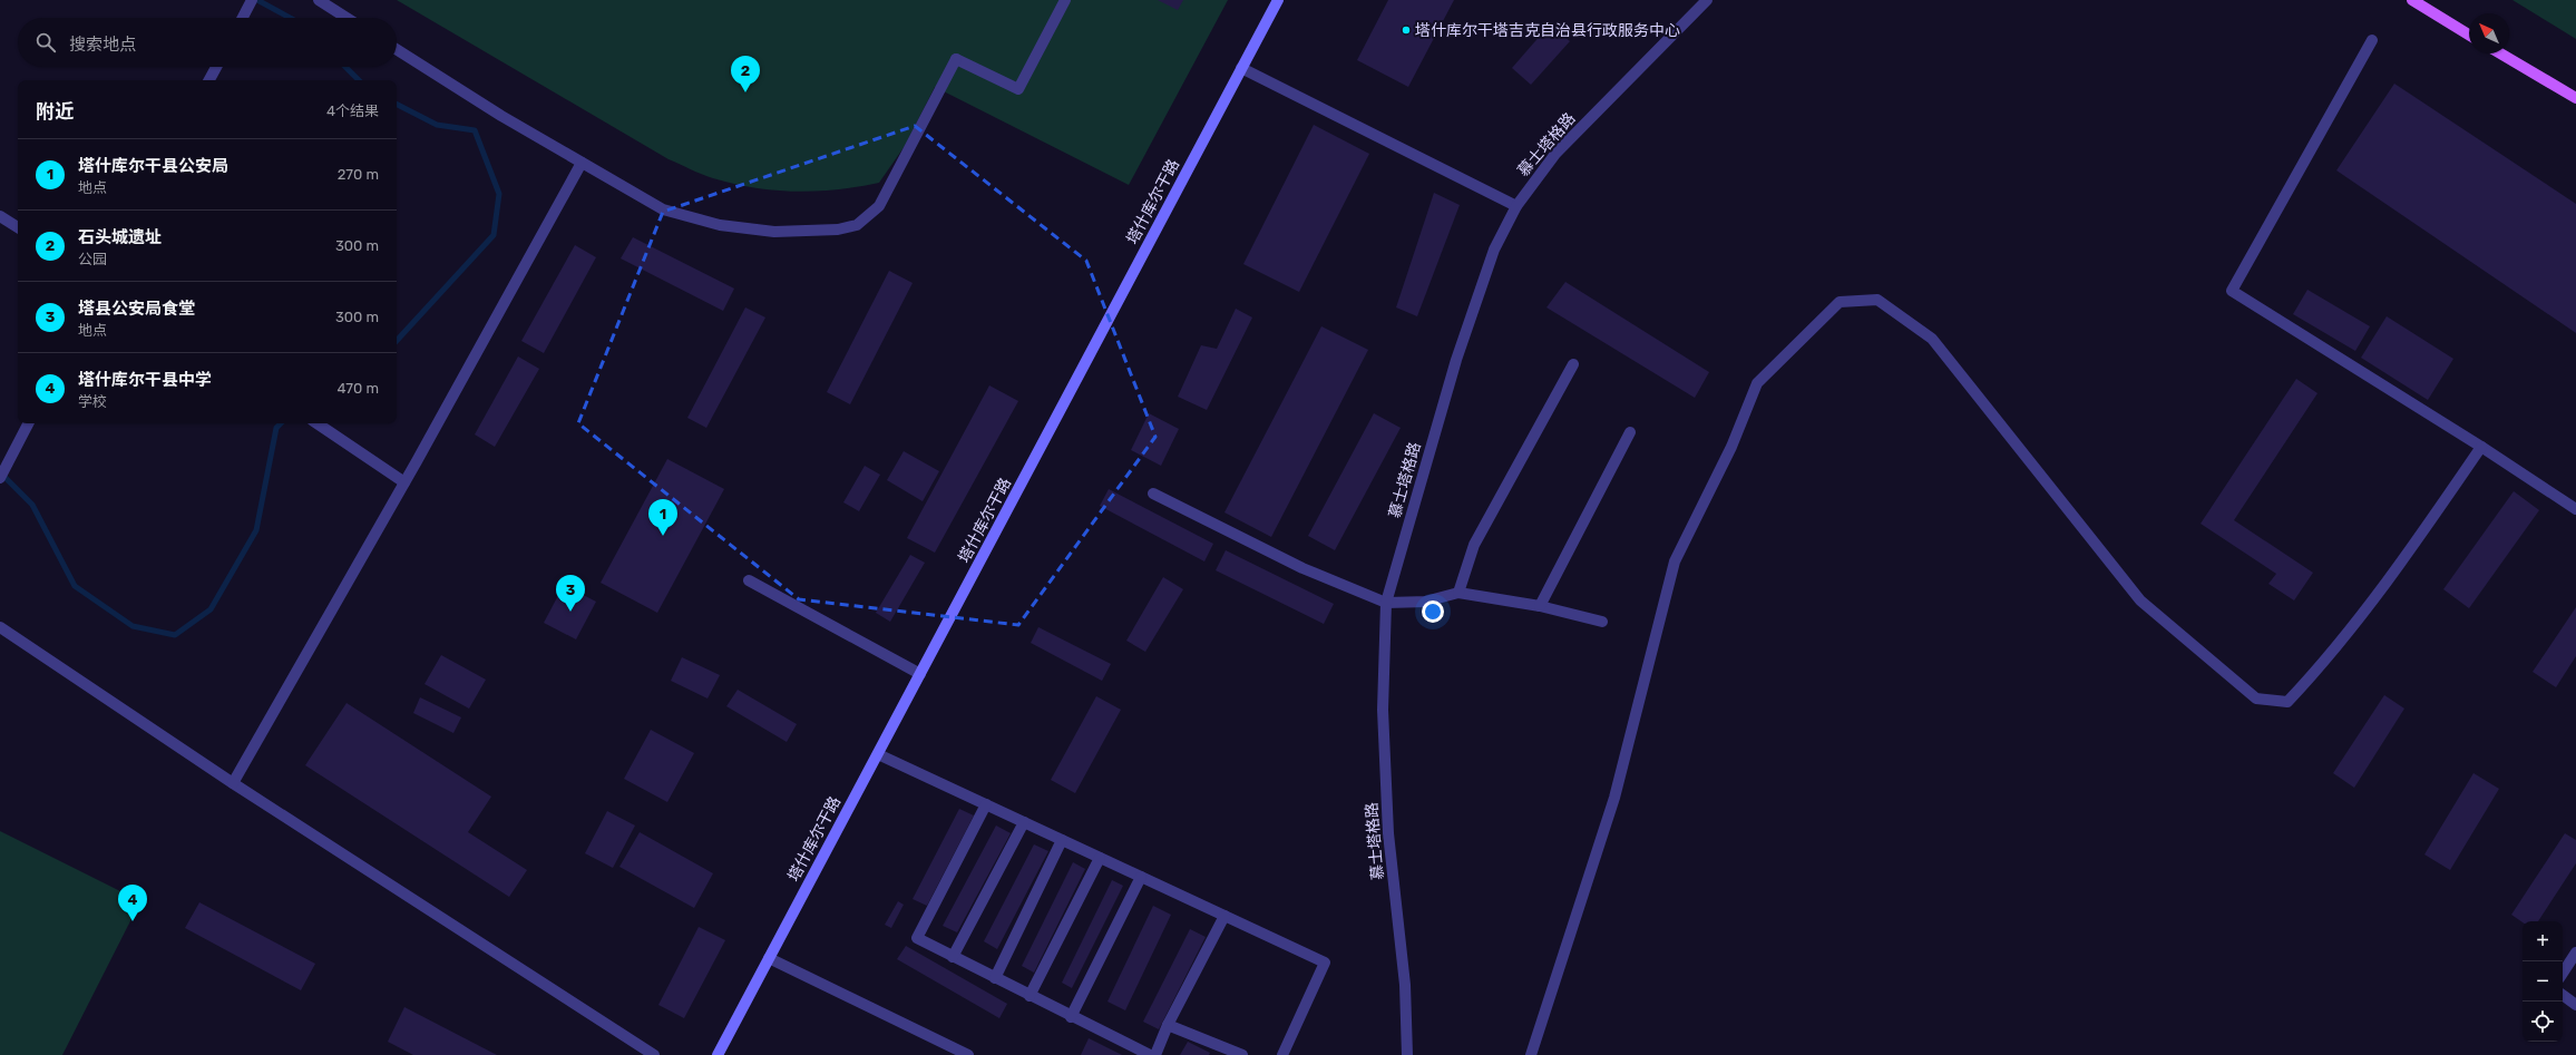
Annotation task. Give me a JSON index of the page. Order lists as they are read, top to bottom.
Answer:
{
  "streets": {
    "main road": ["塔什库尔干路"],
    "street": ["慕士塔格路"]
  },
  "places": ["塔什库尔干塔吉克自治县行政服务中心"],
  "north": "top left",
  "page": {
    "search": "搜索地点",
    "pins": [
      "2",
      "1",
      "3",
      "4"
    ],
    "heading": ["附近", "4个结果"],
    "list": [
      {
        "mark": "1",
        "name": "塔什库尔干县公安局",
        "note": "地点",
        "value": "270 m"
      },
      {
        "mark": "2",
        "name": "石头城遗址",
        "note": "公园",
        "value": "300 m"
      },
      {
        "mark": "3",
        "name": "塔县公安局食堂",
        "note": "地点",
        "value": "300 m"
      },
      {
        "mark": "4",
        "name": "塔什库尔干县中学",
        "note": "学校",
        "value": "470 m"
      }
    ],
    "map_buttons": ["+", "−"]
  }
}
